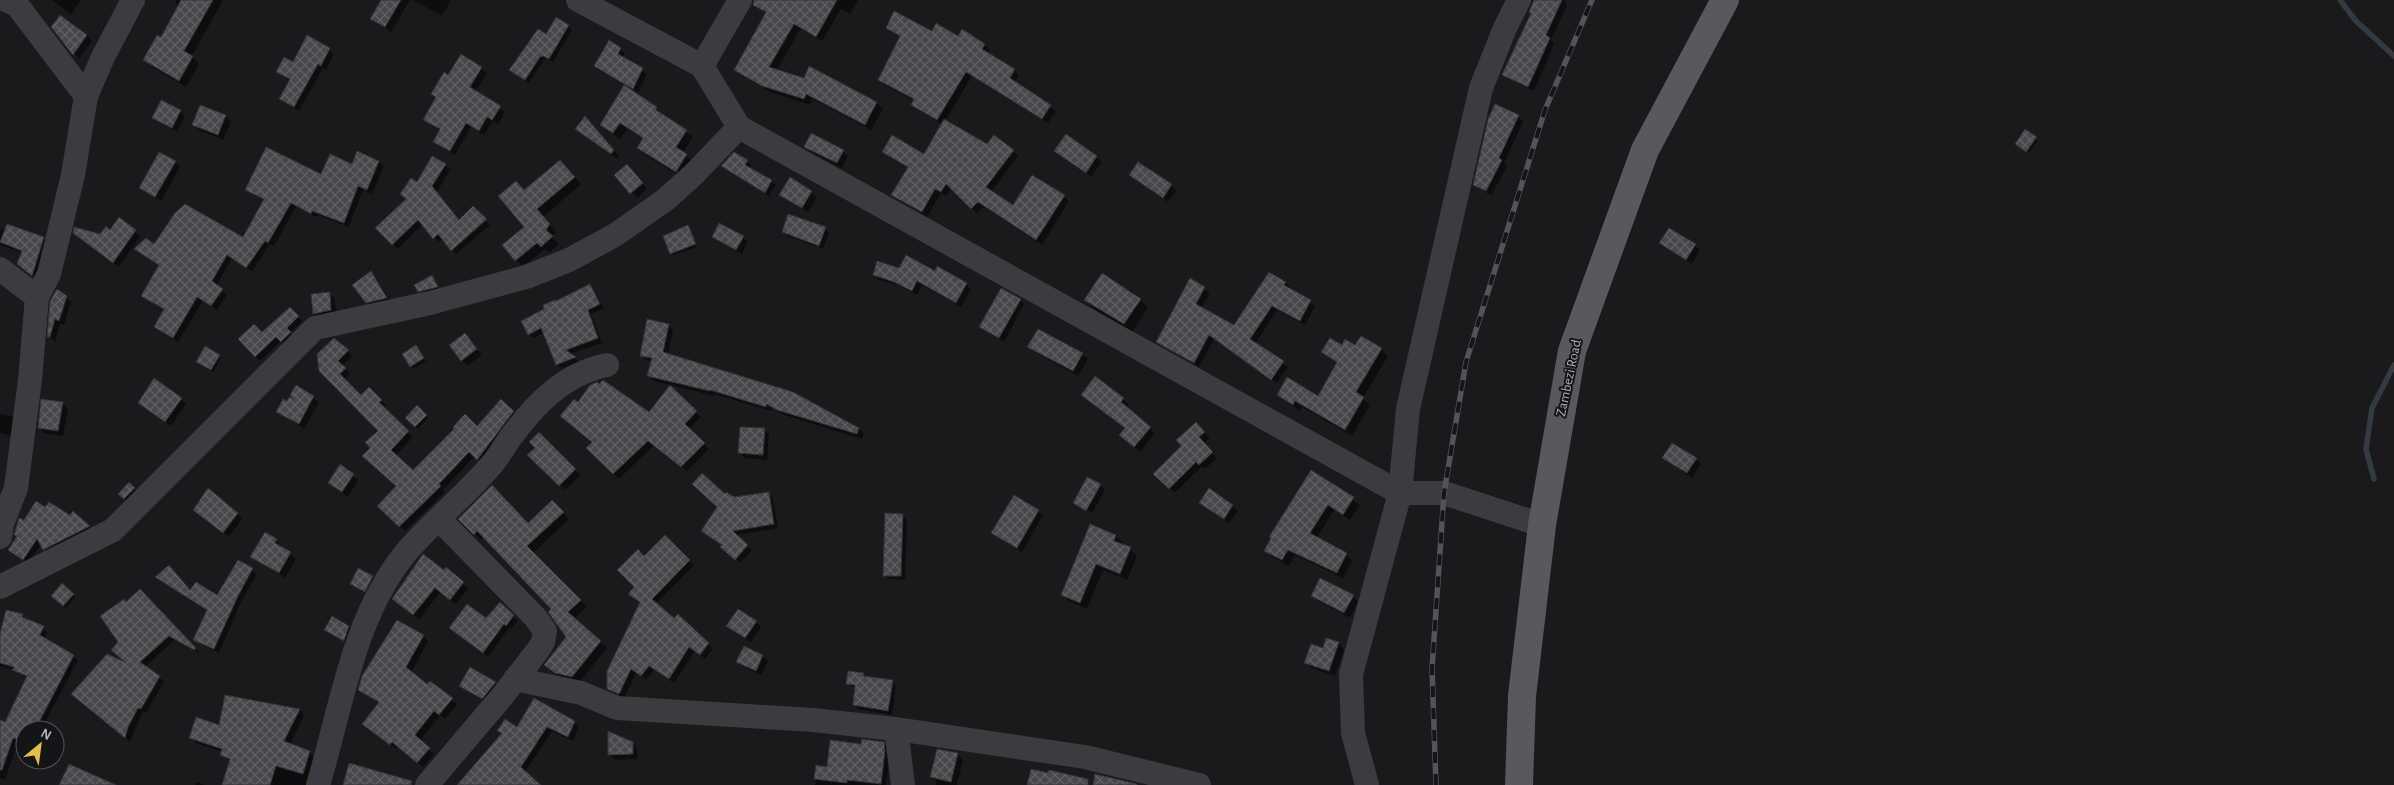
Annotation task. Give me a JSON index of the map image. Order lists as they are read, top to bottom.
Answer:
{
  "streets": {
    "main road": ["Zambezi Road"]
  },
  "north": "top right"
}
